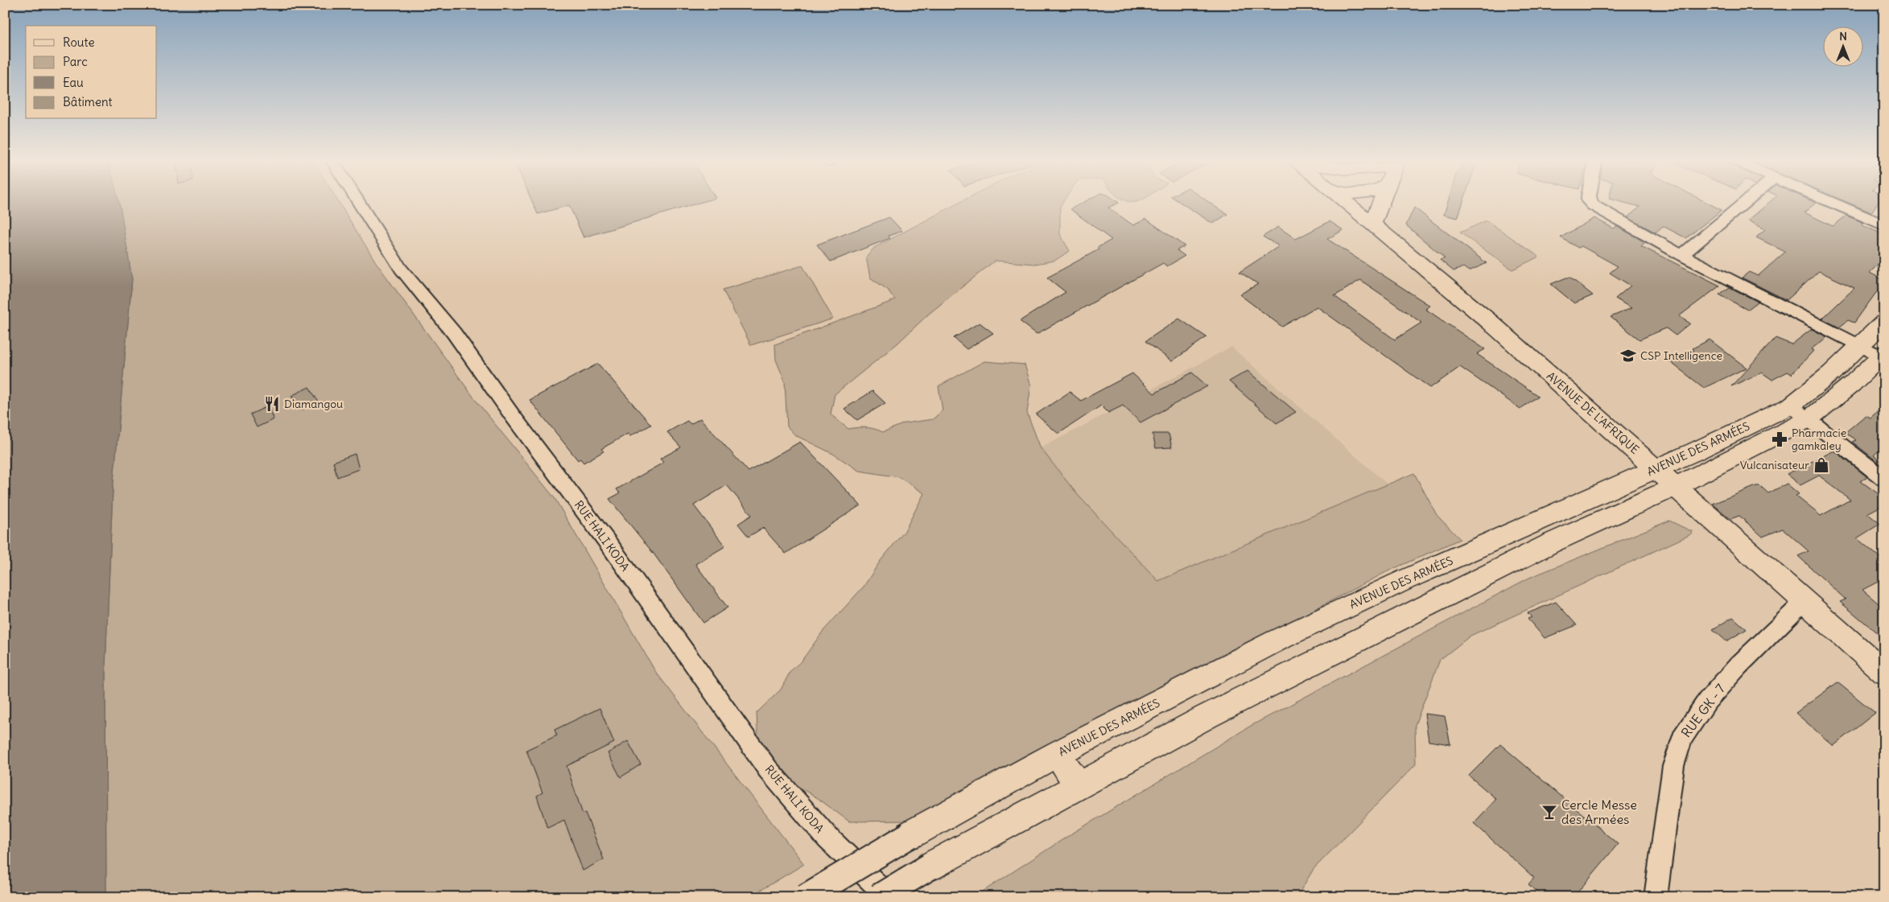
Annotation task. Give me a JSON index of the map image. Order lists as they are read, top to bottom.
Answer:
{
  "streets": {
    "main road": ["AVENUE DE L'AFRIQUE", "AVENUE DES ARMÉES"],
    "street": ["RUE HALI KODA", "RUE GK - 7"]
  },
  "crossings": [
    ["AVENUE DE L'AFRIQUE", "AVENUE DES ARMÉES"],
    ["AVENUE DE L'AFRIQUE", "RUE GK - 7"]
  ],
  "places": {
    "school or university": ["CSP Intelligence"],
    "restaurant": ["Diamangou"],
    "pharmacy": ["Pharmacie gamkaley"],
    "shop": ["Vulcanisateur"],
    "bar": ["Cercle Messe des Armées"]
  },
  "legend": [
    "Route",
    "Parc",
    "Eau",
    "Bâtiment"
  ],
  "north": "top"
}
